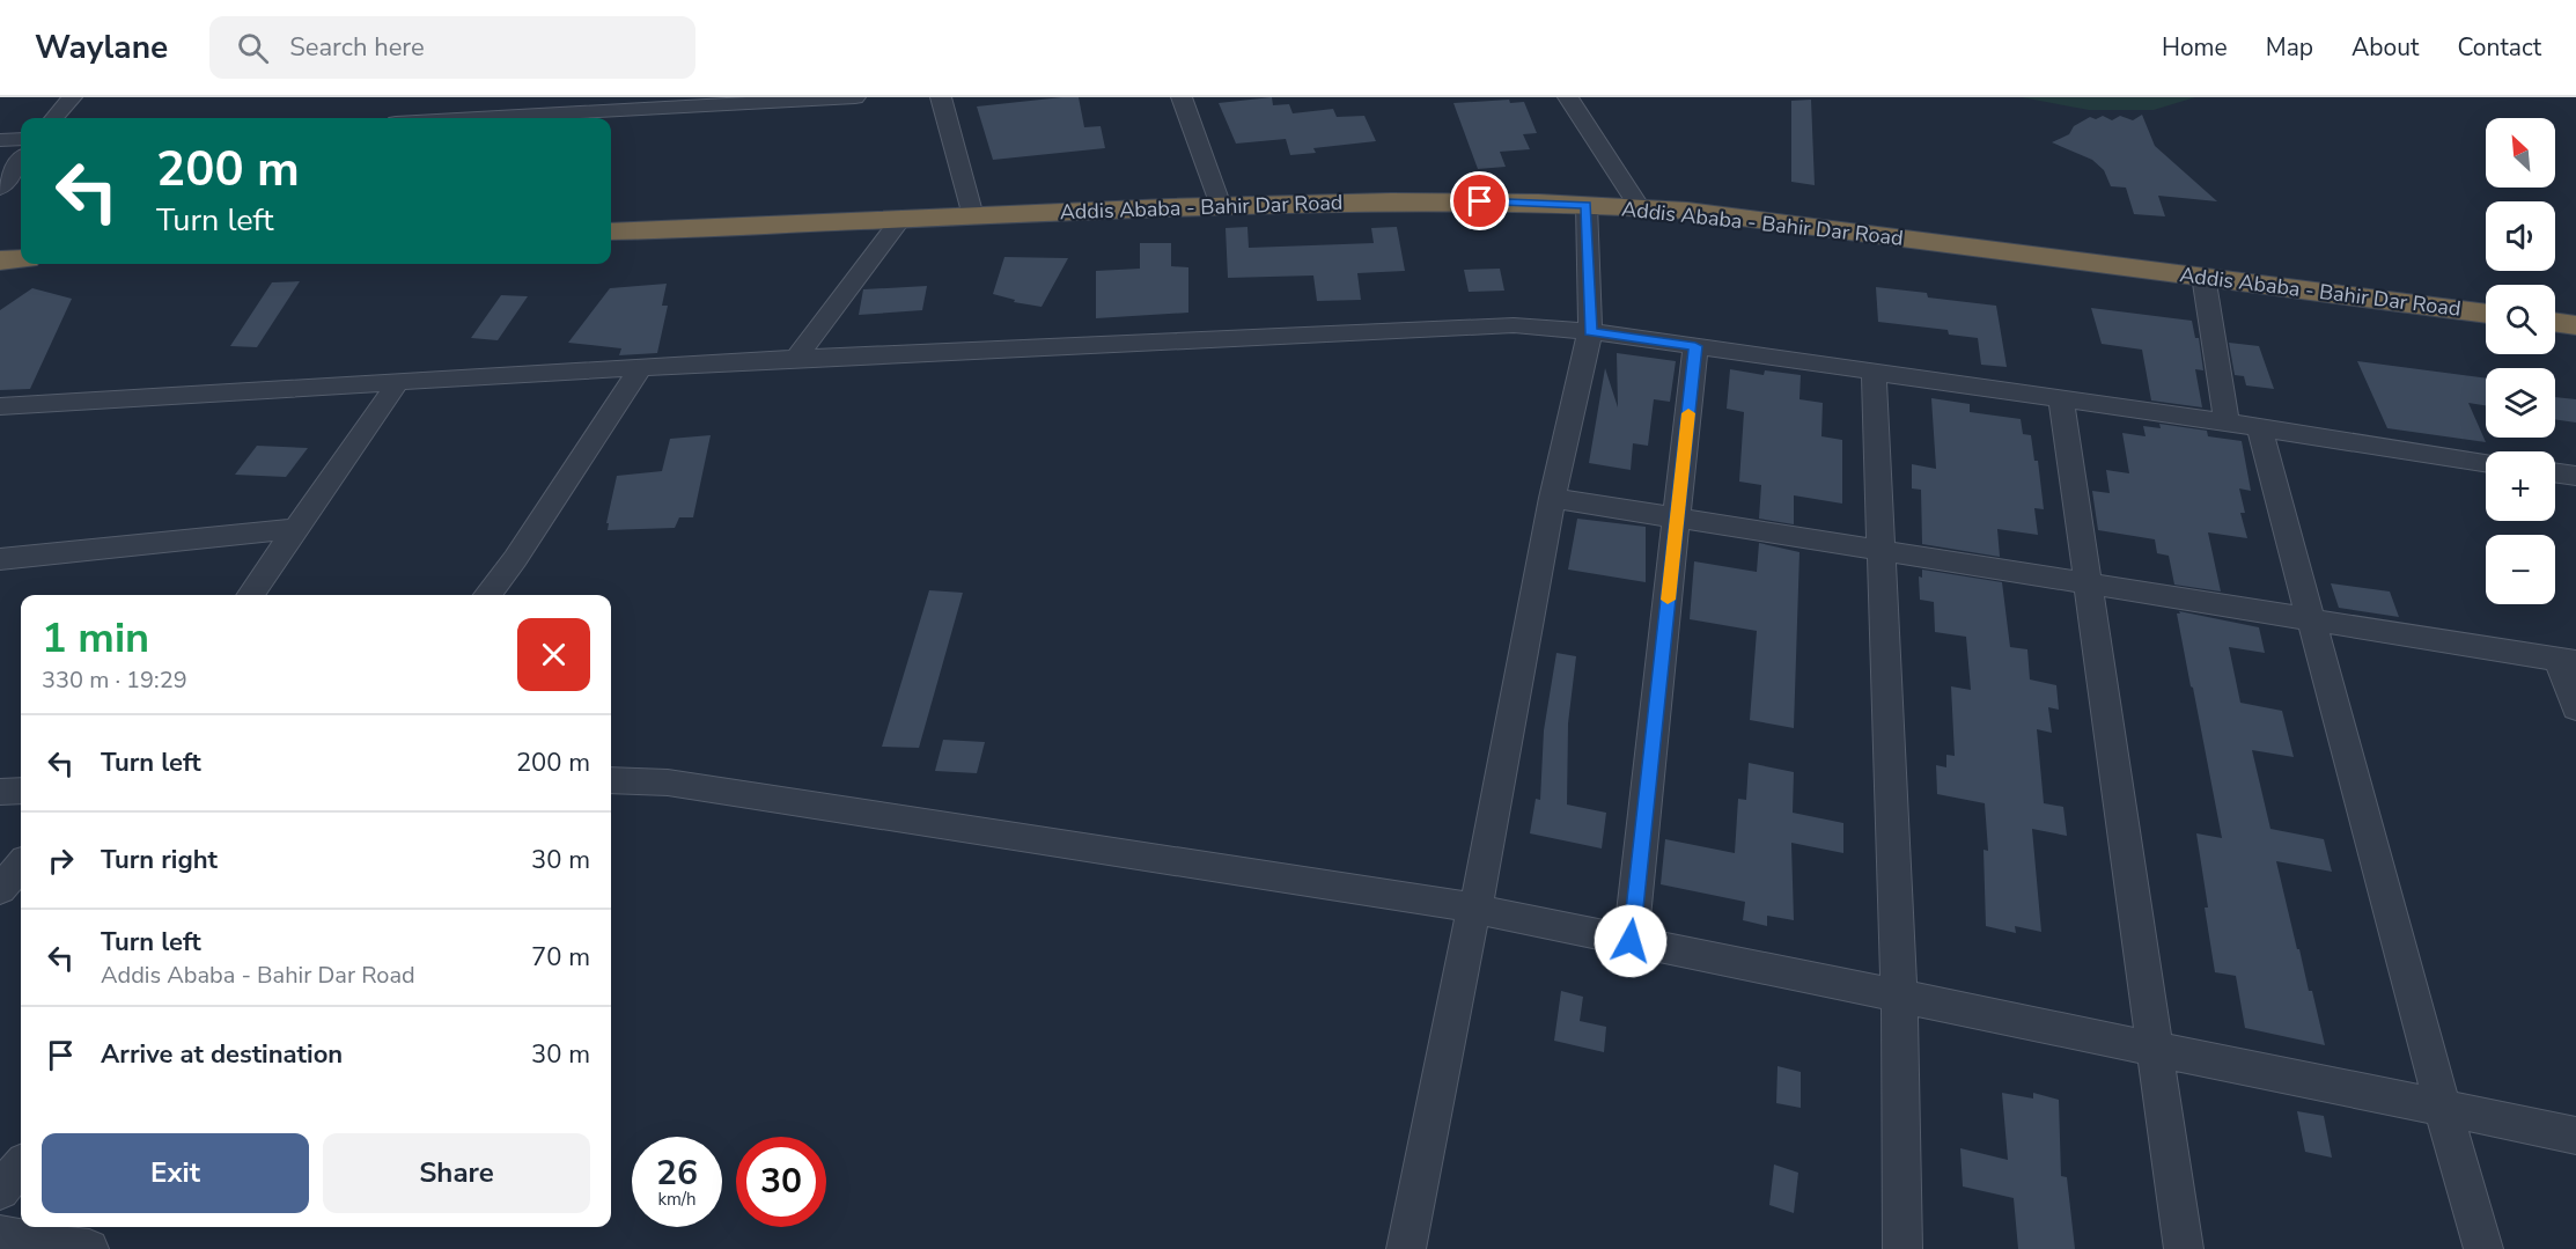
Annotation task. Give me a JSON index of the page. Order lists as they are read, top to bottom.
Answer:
{
  "streets": {
    "highway": ["Addis Ababa - Bahir Dar Road"]
  },
  "north": "top left",
  "page": {
    "header": "Waylane",
    "search": "Search here",
    "nav": [
      "Home",
      "Map",
      "About",
      "Contact"
    ],
    "map_buttons": ["+", "−"],
    "turn": ["200 m", "Turn left"],
    "heading": ["1 min", "330 m · 19:29"],
    "list": [
      {
        "name": "Turn left",
        "value": "200 m"
      },
      {
        "name": "Turn right",
        "value": "30 m"
      },
      {
        "name": "Turn left",
        "note": "Addis Ababa - Bahir Dar Road",
        "value": "70 m"
      },
      {
        "name": "Arrive at destination",
        "value": "30 m"
      }
    ],
    "buttons": ["Exit", "Share"],
    "speed": "26 km/h",
    "limit": "30"
  }
}
